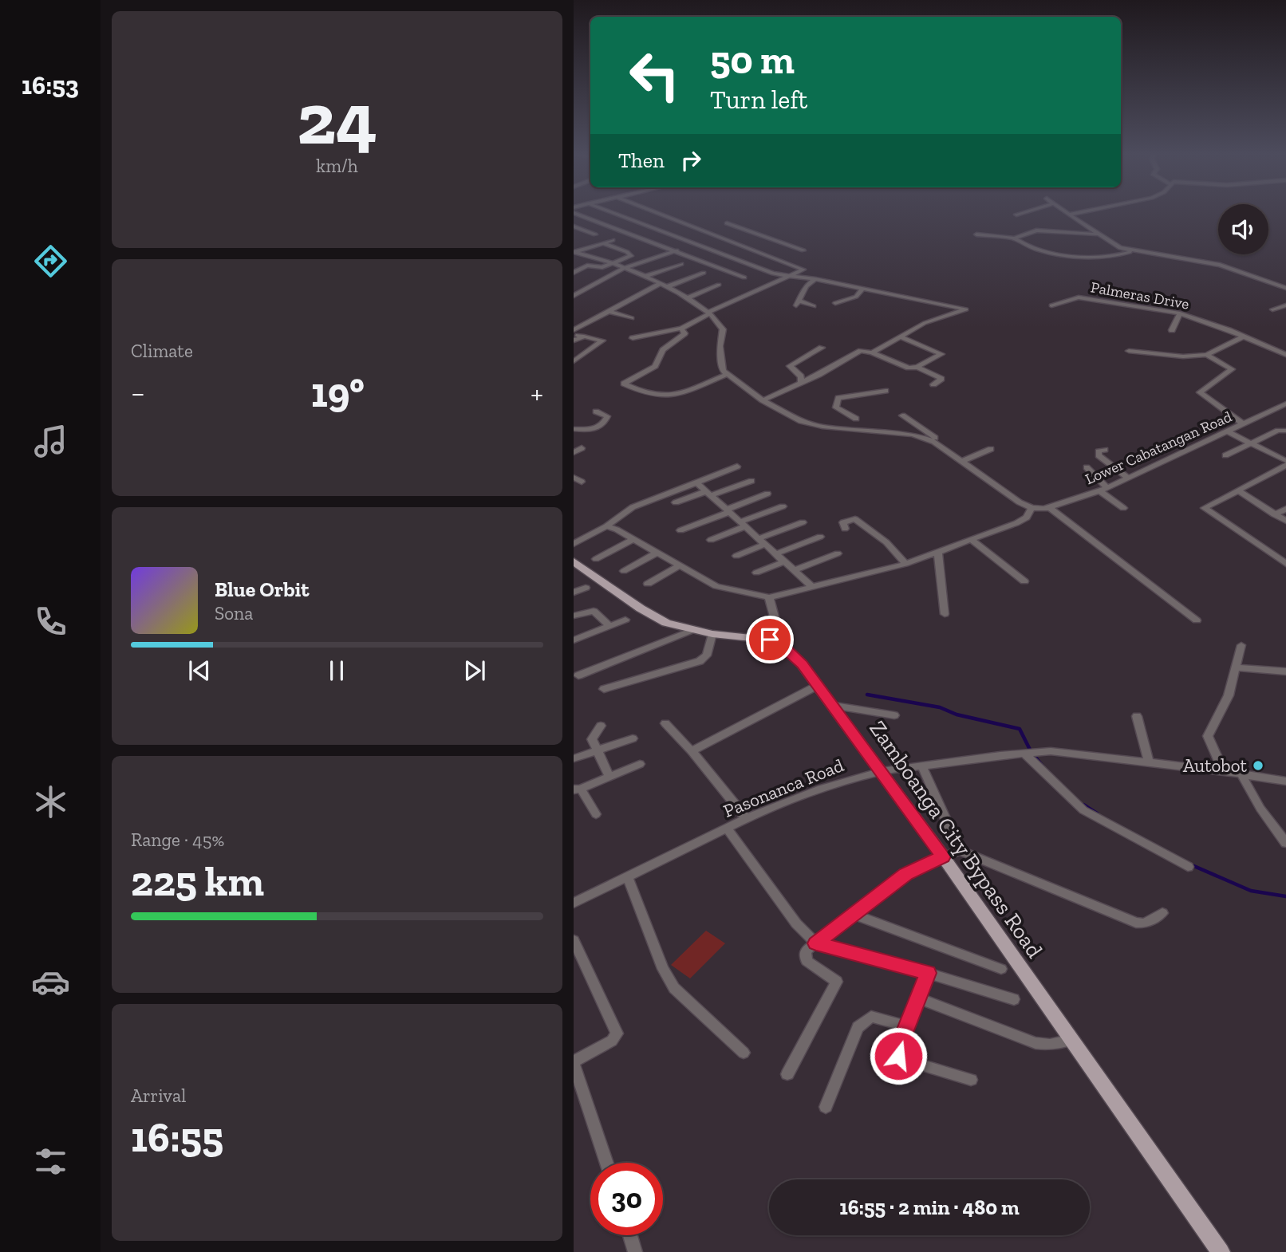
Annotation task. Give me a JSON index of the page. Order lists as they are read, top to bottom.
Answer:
{
  "streets": {
    "main road": ["Zamboanga City Bypass Road"],
    "street": ["Palmeras Drive", "Lower Cabatangan Road", "Pasonanca Road"]
  },
  "crossings": [
    ["Pasonanca Road", "Zamboanga City Bypass Road"]
  ],
  "places": ["Autobot"],
  "page": {
    "tabs": "16:53",
    "tile": [
      ["24", "km/h"],
      "Climate",
      ["Range · 45%", "225 km"],
      ["Arrival", "16:55"]
    ],
    "turn": ["50 m", "Turn left"],
    "then": "Then",
    "heat": ["−", "19°", "+"],
    "song": ["Blue Orbit", "Sona"],
    "limit": "30",
    "trip": "16:55 · 2 min · 480 m"
  }
}
